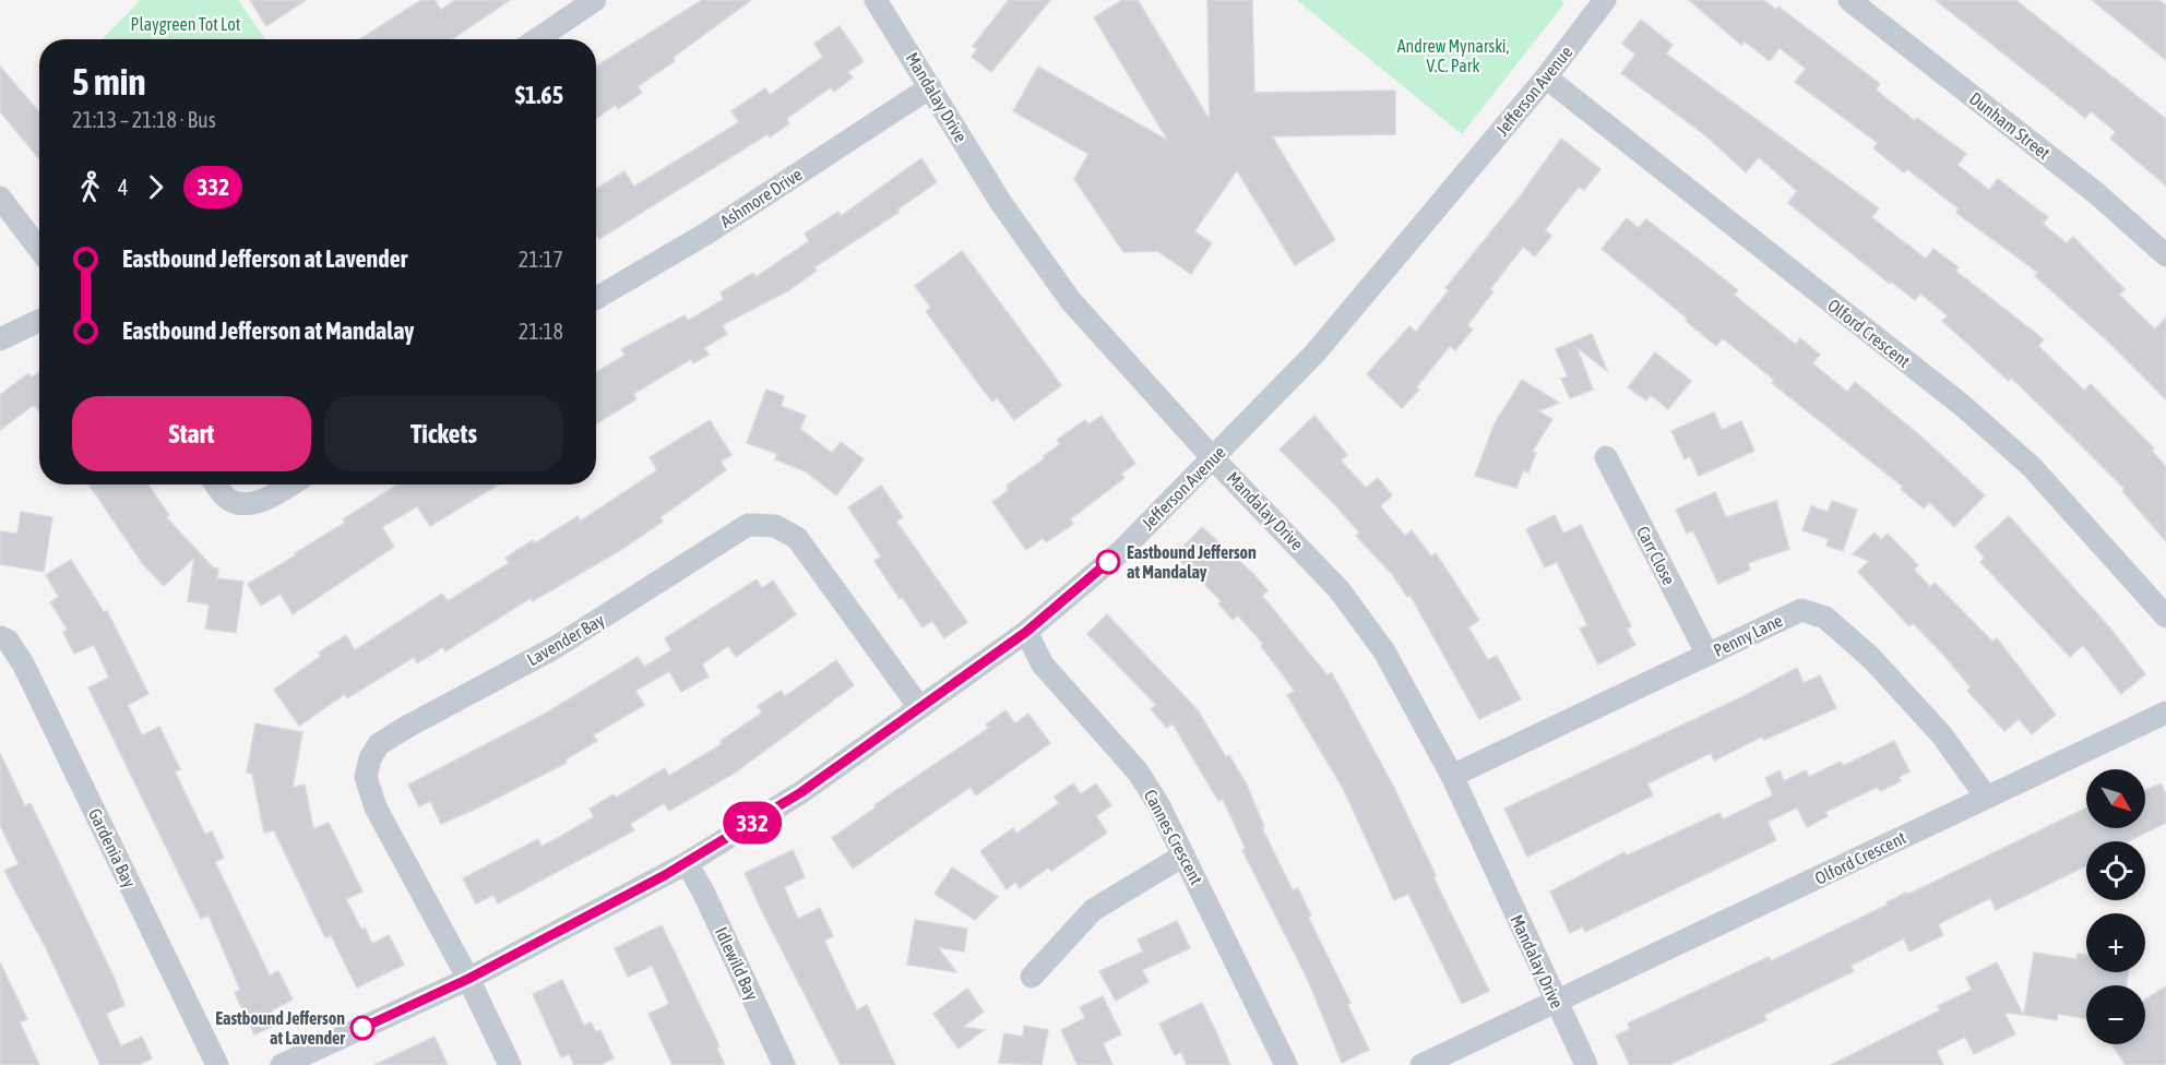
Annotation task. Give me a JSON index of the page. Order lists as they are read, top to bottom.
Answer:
{
  "streets": {
    "street": [
      "Jefferson Avenue",
      "Mandalay Drive",
      "Dunham Street",
      "Ashmore Drive",
      "Olford Crescent",
      "Carr Close",
      "Penny Lane",
      "Lavender Bay",
      "Cannes Crescent",
      "Gardenia Bay",
      "Idlewild Bay"
    ]
  },
  "crossings": [
    ["Jefferson Avenue", "Mandalay Drive"],
    ["Jefferson Avenue", "Olford Crescent"],
    ["Jefferson Avenue", "Lavender Bay"],
    ["Jefferson Avenue", "Cannes Crescent"],
    ["Jefferson Avenue", "Idlewild Bay"],
    ["Mandalay Drive", "Ashmore Drive"],
    ["Mandalay Drive", "Olford Crescent"],
    ["Mandalay Drive", "Penny Lane"],
    ["Olford Crescent", "Penny Lane"],
    ["Carr Close", "Penny Lane"]
  ],
  "parks": ["Playgreen Tot Lot", "Andrew Mynarski, V.C. Park"],
  "places": ["Eastbound Jefferson at Mandalay", "Eastbound Jefferson at Lavender"],
  "lines": ["bus line 332"],
  "north": "bottom right",
  "page": {
    "on_map": "332",
    "heading": ["5 min", "21:13 – 21:18 · Bus", "$1.65"],
    "legs": ["4", "332"],
    "list": [
      {
        "name": "Eastbound Jefferson at Lavender",
        "value": "21:17"
      },
      {
        "name": "Eastbound Jefferson at Mandalay",
        "value": "21:18"
      }
    ],
    "buttons": ["Start", "Tickets"],
    "map_buttons": ["+", "−"]
  }
}
